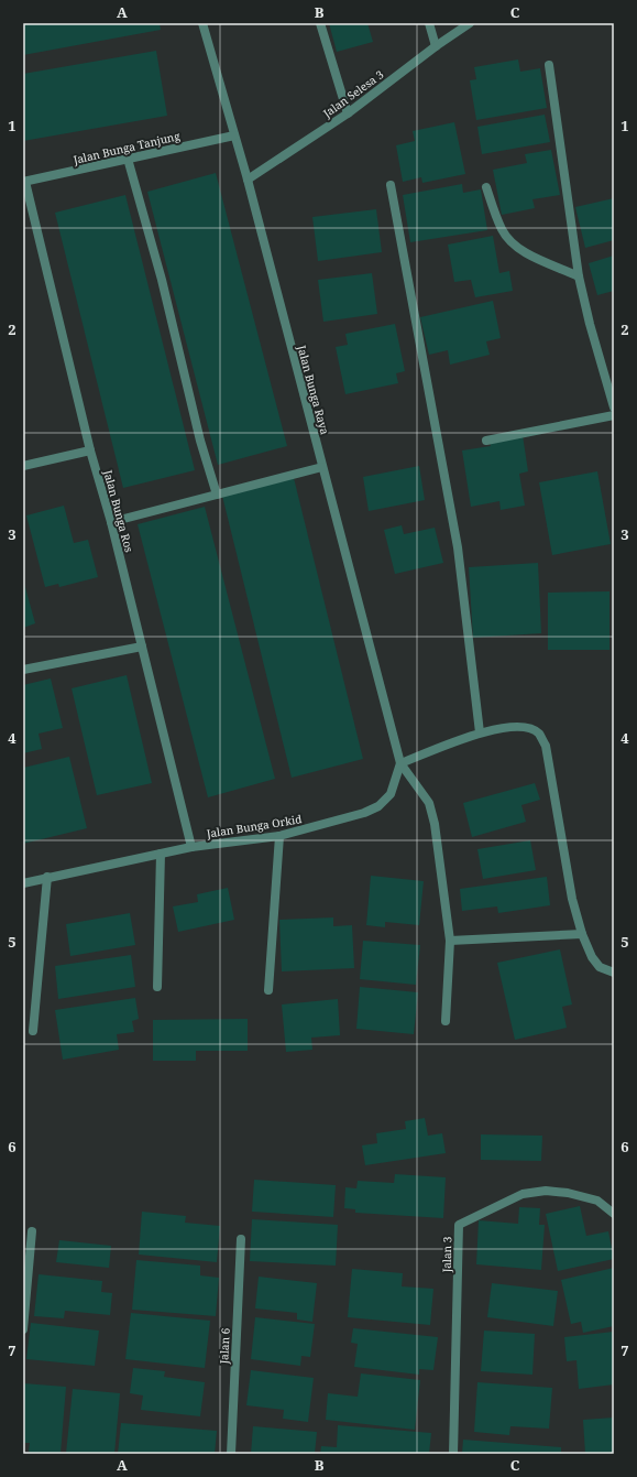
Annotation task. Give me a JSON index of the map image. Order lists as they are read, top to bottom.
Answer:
{
  "streets": {
    "street": [
      "Jalan Selesa 3",
      "Jalan Bunga Tanjung",
      "Jalan Bunga Raya",
      "Jalan Bunga Ros",
      "Jalan Bunga Orkid",
      "Jalan 3",
      "Jalan 6"
    ]
  },
  "crossings": [
    ["Jalan Selesa 3", "Jalan Bunga Raya"],
    ["Jalan Bunga Tanjung", "Jalan Bunga Raya"],
    ["Jalan Bunga Tanjung", "Jalan Bunga Ros"],
    ["Jalan Bunga Raya", "Jalan Bunga Orkid"],
    ["Jalan Bunga Ros", "Jalan Bunga Orkid"]
  ],
  "grid": {
    "columns": ["A", "B", "C"],
    "rows": [
      "1",
      "2",
      "3",
      "4",
      "5",
      "6",
      "7"
    ]
  }
}
